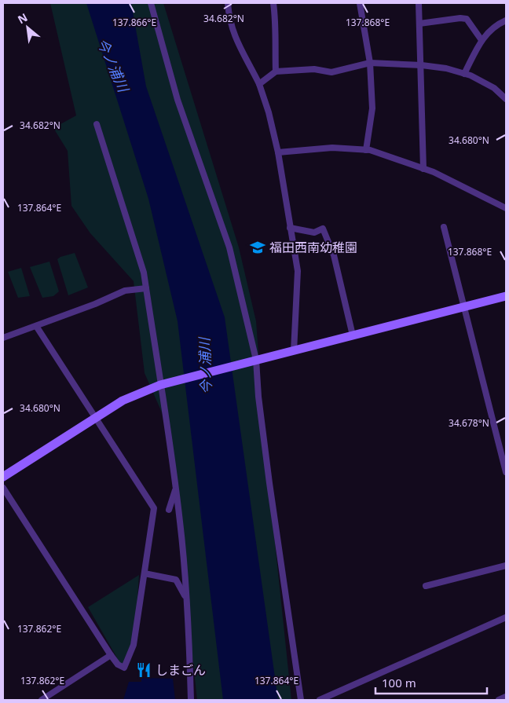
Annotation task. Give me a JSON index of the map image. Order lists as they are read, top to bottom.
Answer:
{
  "water": ["今ノ浦川"],
  "places": {
    "school or university": ["福田西南幼稚園"],
    "restaurant": ["しまごん"]
  },
  "scale_bar": "100 m",
  "north": "top left",
  "coordinates": [
    "34.682°N",
    "137.866°E",
    "137.868°E",
    "34.680°N",
    "137.864°E",
    "34.678°N",
    "137.862°E"
  ]
}
